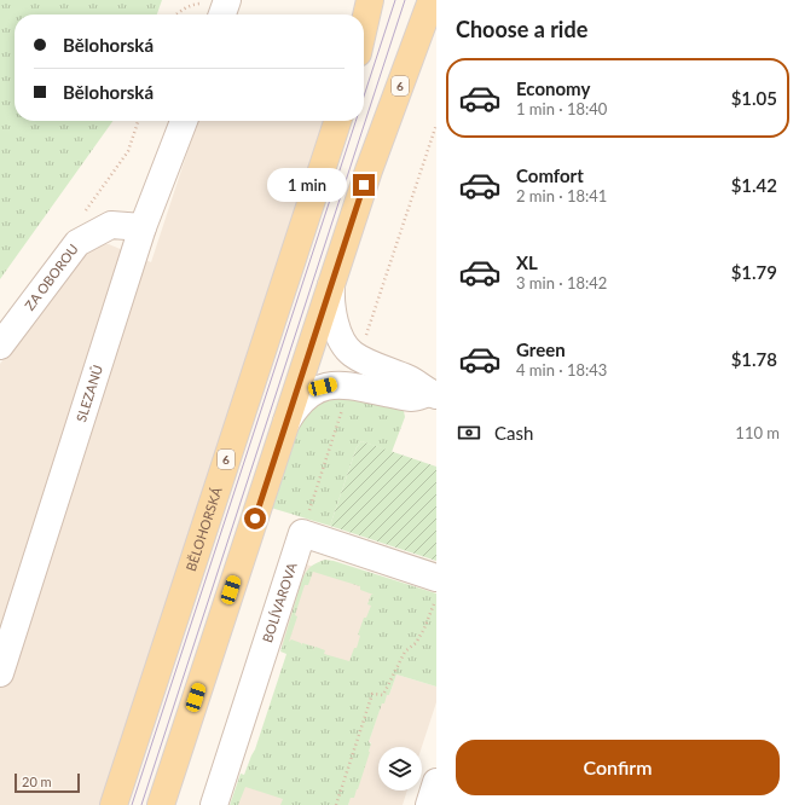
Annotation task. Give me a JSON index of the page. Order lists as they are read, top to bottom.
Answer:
{
  "streets": {
    "main road": ["6", "BĚLOHORSKÁ"],
    "street": ["ZA OBOROU", "SLEZANŮ", "BOLÍVAROVA"]
  },
  "crossings": [
    ["ZA OBOROU", "SLEZANŮ"]
  ],
  "scale_bar": "20 m",
  "page": {
    "heading": "Choose a ride",
    "banner": ["Bělohorská", "Bělohorská"],
    "list": [
      {
        "name": "Economy",
        "note": "1 min · 18:40",
        "value": "$1.05"
      },
      {
        "name": "Comfort",
        "note": "2 min · 18:41",
        "value": "$1.42"
      },
      {
        "name": "XL",
        "note": "3 min · 18:42",
        "value": "$1.79"
      },
      {
        "name": "Green",
        "note": "4 min · 18:43",
        "value": "$1.78"
      }
    ],
    "bubble": "1 min",
    "pay": ["Cash", "110 m"],
    "buttons": "Confirm",
    "scale": "20 m"
  }
}
